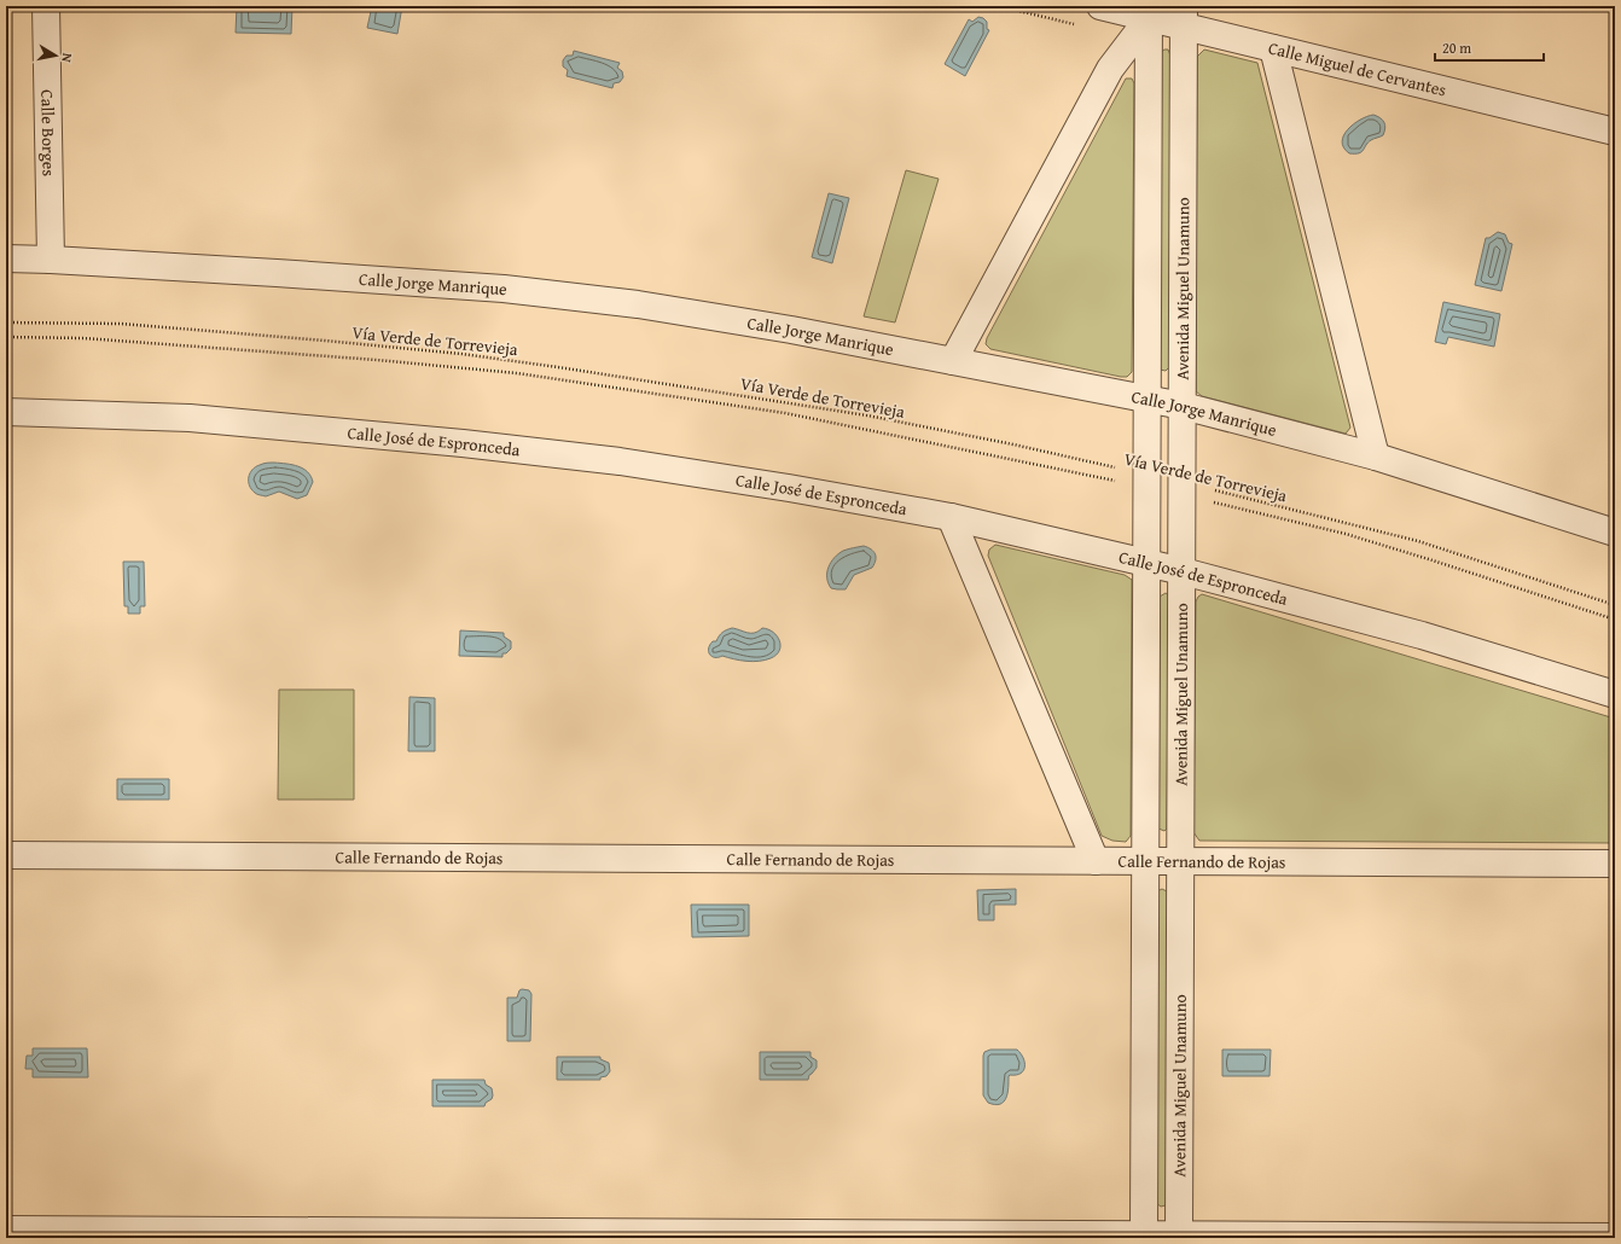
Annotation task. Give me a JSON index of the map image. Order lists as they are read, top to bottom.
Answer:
{
  "streets": {
    "street": [
      "Calle Miguel de Cervantes",
      "Calle Borges",
      "Calle Jorge Manrique",
      "Avenida Miguel Unamuno",
      "Calle José de Espronceda",
      "Calle Fernando de Rojas"
    ],
    "path": ["Vía Verde de Torrevieja"]
  },
  "crossings": [
    ["Calle Miguel de Cervantes", "Avenida Miguel Unamuno"],
    ["Calle Borges", "Calle Jorge Manrique"],
    ["Calle Jorge Manrique", "Avenida Miguel Unamuno"],
    ["Avenida Miguel Unamuno", "Vía Verde de Torrevieja"],
    ["Avenida Miguel Unamuno", "Calle José de Espronceda"],
    ["Avenida Miguel Unamuno", "Calle Fernando de Rojas"]
  ],
  "scale_bar": "20 m",
  "north": "right"
}
